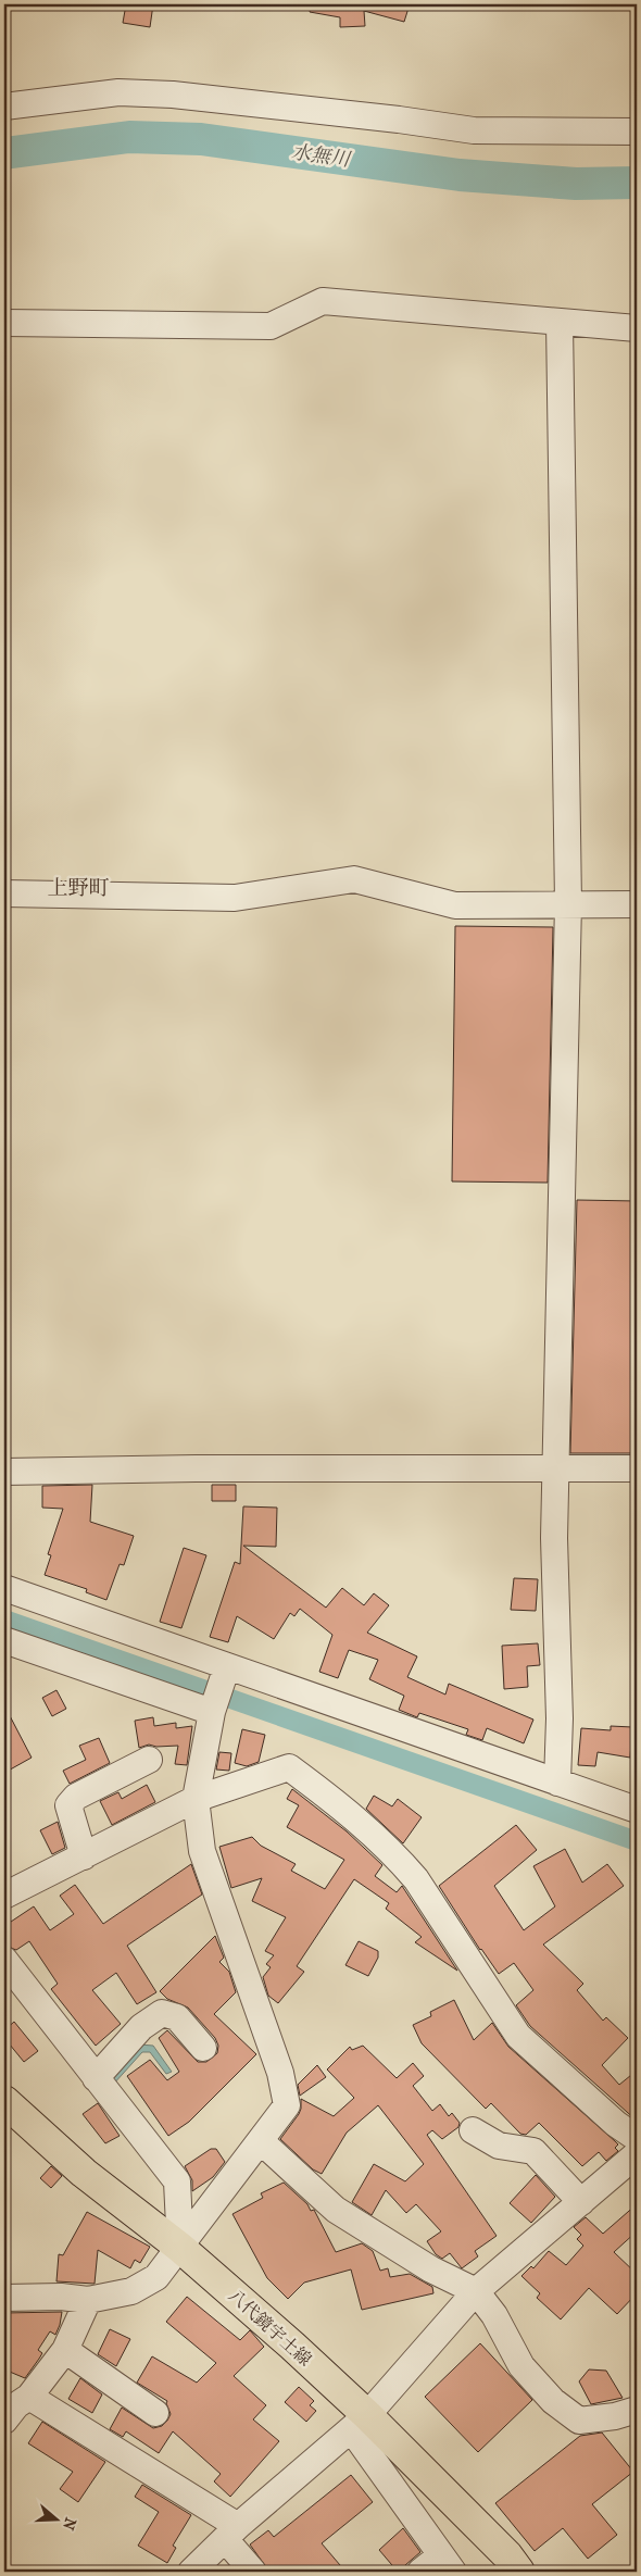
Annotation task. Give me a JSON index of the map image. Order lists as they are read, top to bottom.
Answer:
{
  "streets": {
    "main road": ["八代鏡宇土線"]
  },
  "districts": ["上野町"],
  "water": ["水無川"],
  "north": "right"
}
